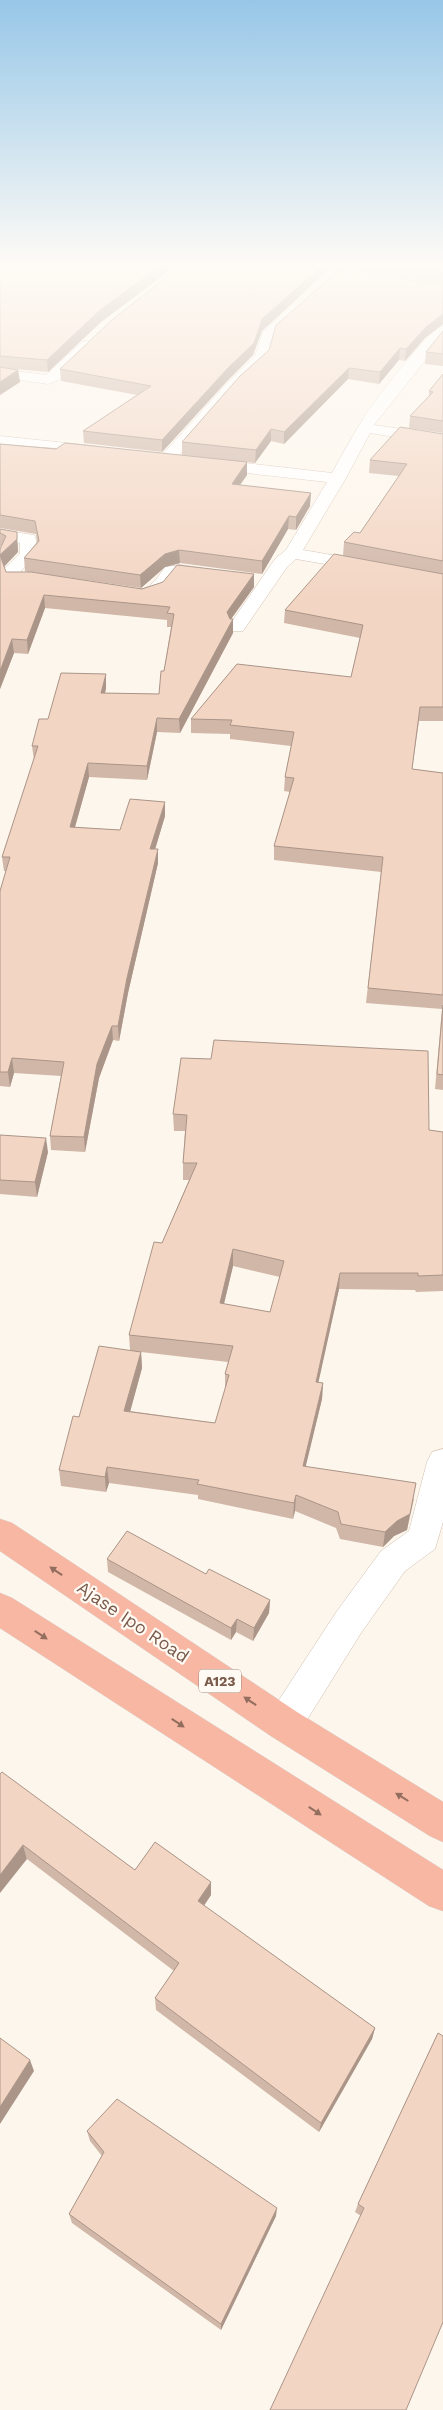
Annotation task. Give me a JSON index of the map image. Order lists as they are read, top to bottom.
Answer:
{
  "streets": {
    "highway": ["Ajase Ipo Road", "A123"]
  }
}
